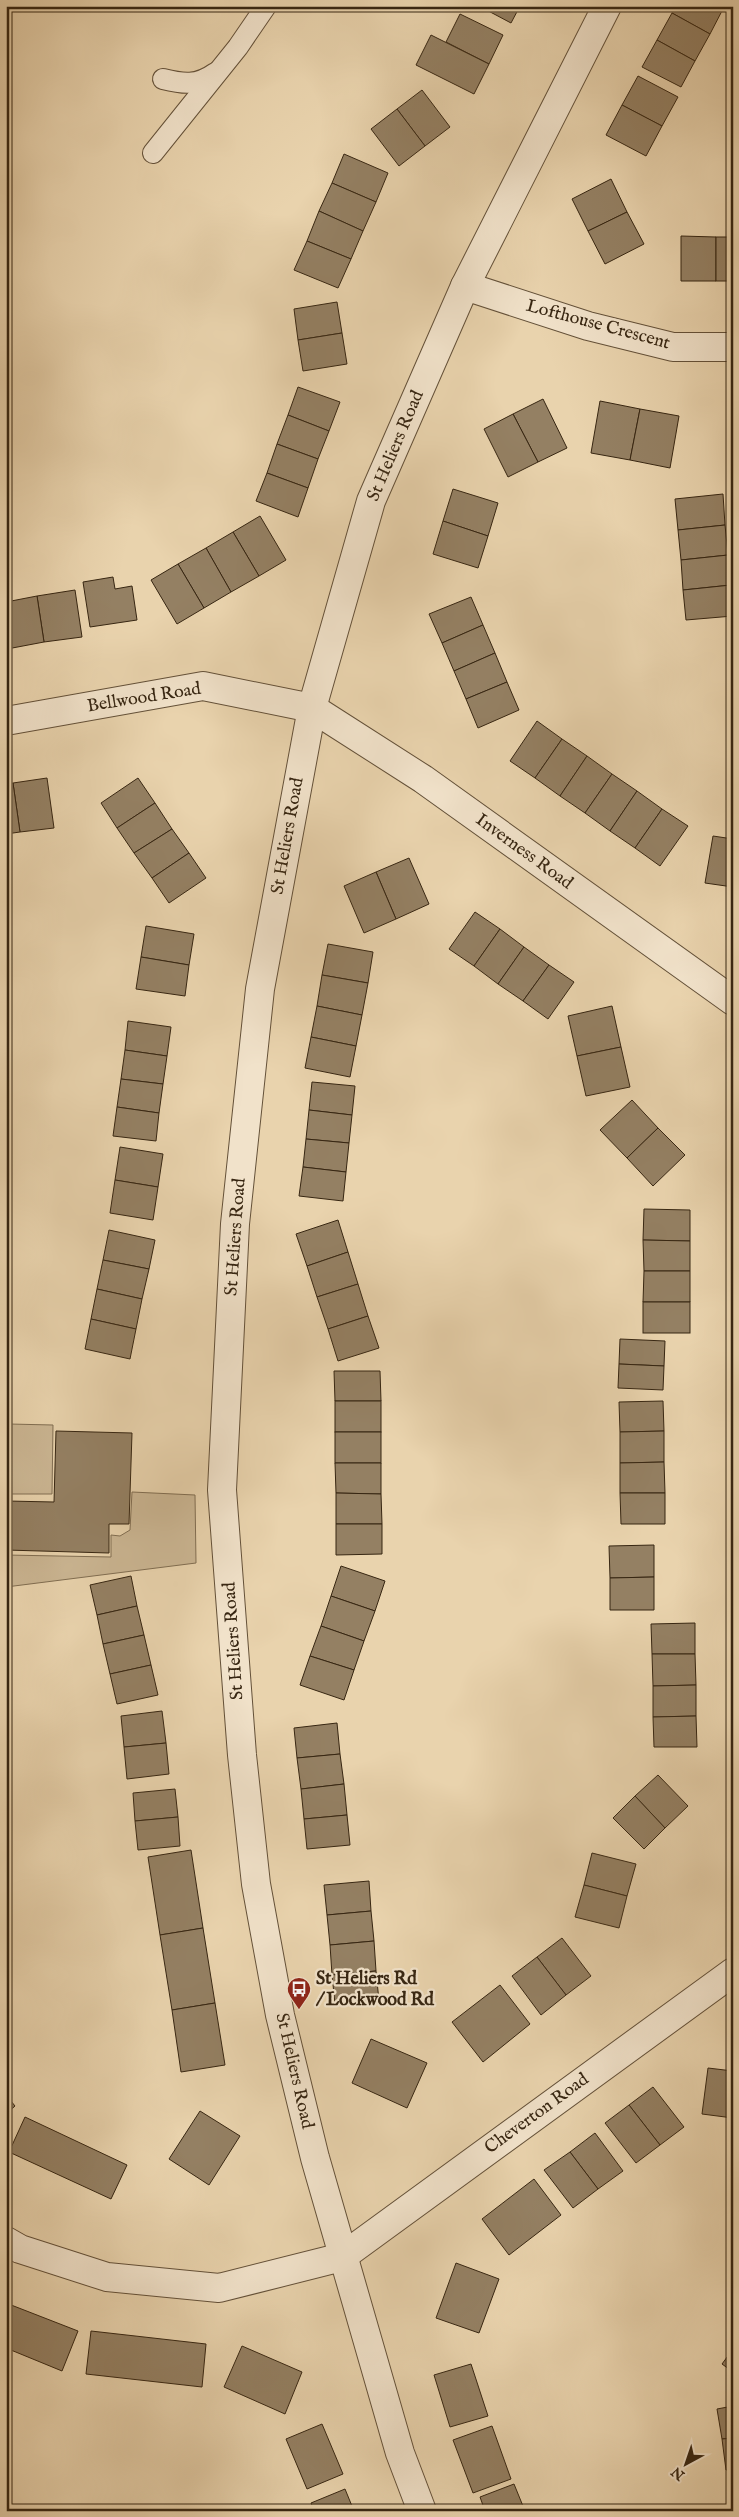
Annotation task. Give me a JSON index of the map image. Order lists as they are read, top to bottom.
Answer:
{
  "streets": {
    "street": [
      "Lofthouse Crescent",
      "St Heliers Road",
      "Bellwood Road",
      "Inverness Road",
      "Cheverton Road"
    ]
  },
  "crossings": [
    ["Lofthouse Crescent", "St Heliers Road"],
    ["St Heliers Road", "Bellwood Road"],
    ["St Heliers Road", "Inverness Road"],
    ["St Heliers Road", "Cheverton Road"],
    ["Bellwood Road", "Inverness Road"]
  ],
  "places": {
    "bus stop": ["St Heliers Rd / Lockwood Rd"]
  },
  "north": "bottom left"
}
